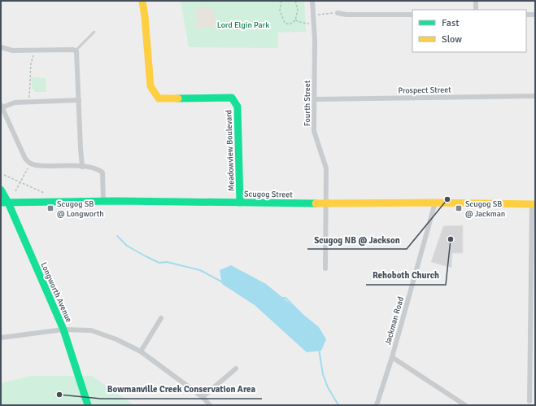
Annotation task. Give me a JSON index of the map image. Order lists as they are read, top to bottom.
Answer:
{
  "streets": {
    "street": [
      "Prospect Street",
      "Fourth Street",
      "Meadowview Boulevard",
      "Scugog Street",
      "Longworth Avenue",
      "Jackman Road"
    ]
  },
  "crossings": [
    ["Prospect Street", "Fourth Street"],
    ["Fourth Street", "Scugog Street"],
    ["Meadowview Boulevard", "Scugog Street"],
    ["Scugog Street", "Longworth Avenue"],
    ["Scugog Street", "Jackman Road"]
  ],
  "parks": ["Lord Elgin Park"],
  "places": {
    "other": ["Scugog NB @ Jackson", "Rehoboth Church", "Bowmanville Creek Conservation Area"],
    "transit": ["Scugog SB @ Longworth", "Scugog SB @ Jackman"]
  },
  "legend": ["Fast", "Slow"]
}
